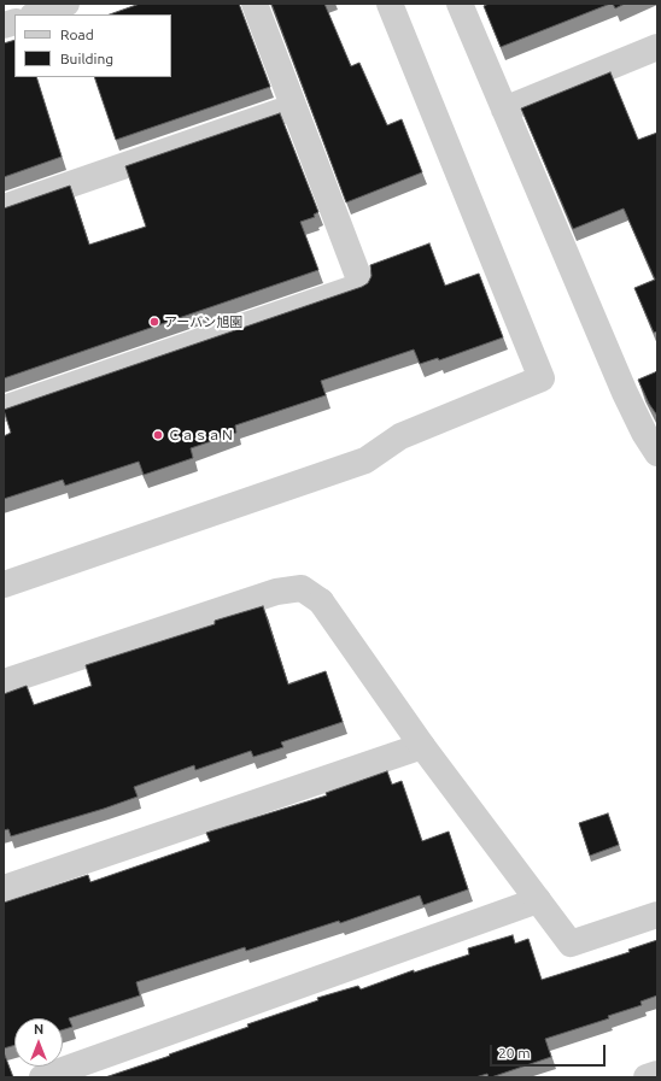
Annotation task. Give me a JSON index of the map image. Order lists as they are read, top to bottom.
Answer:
{
  "places": ["アーバン旭園", "ＣａｓａＮ"],
  "legend": ["Road", "Building"],
  "scale_bar": "20 m",
  "north": "top"
}
